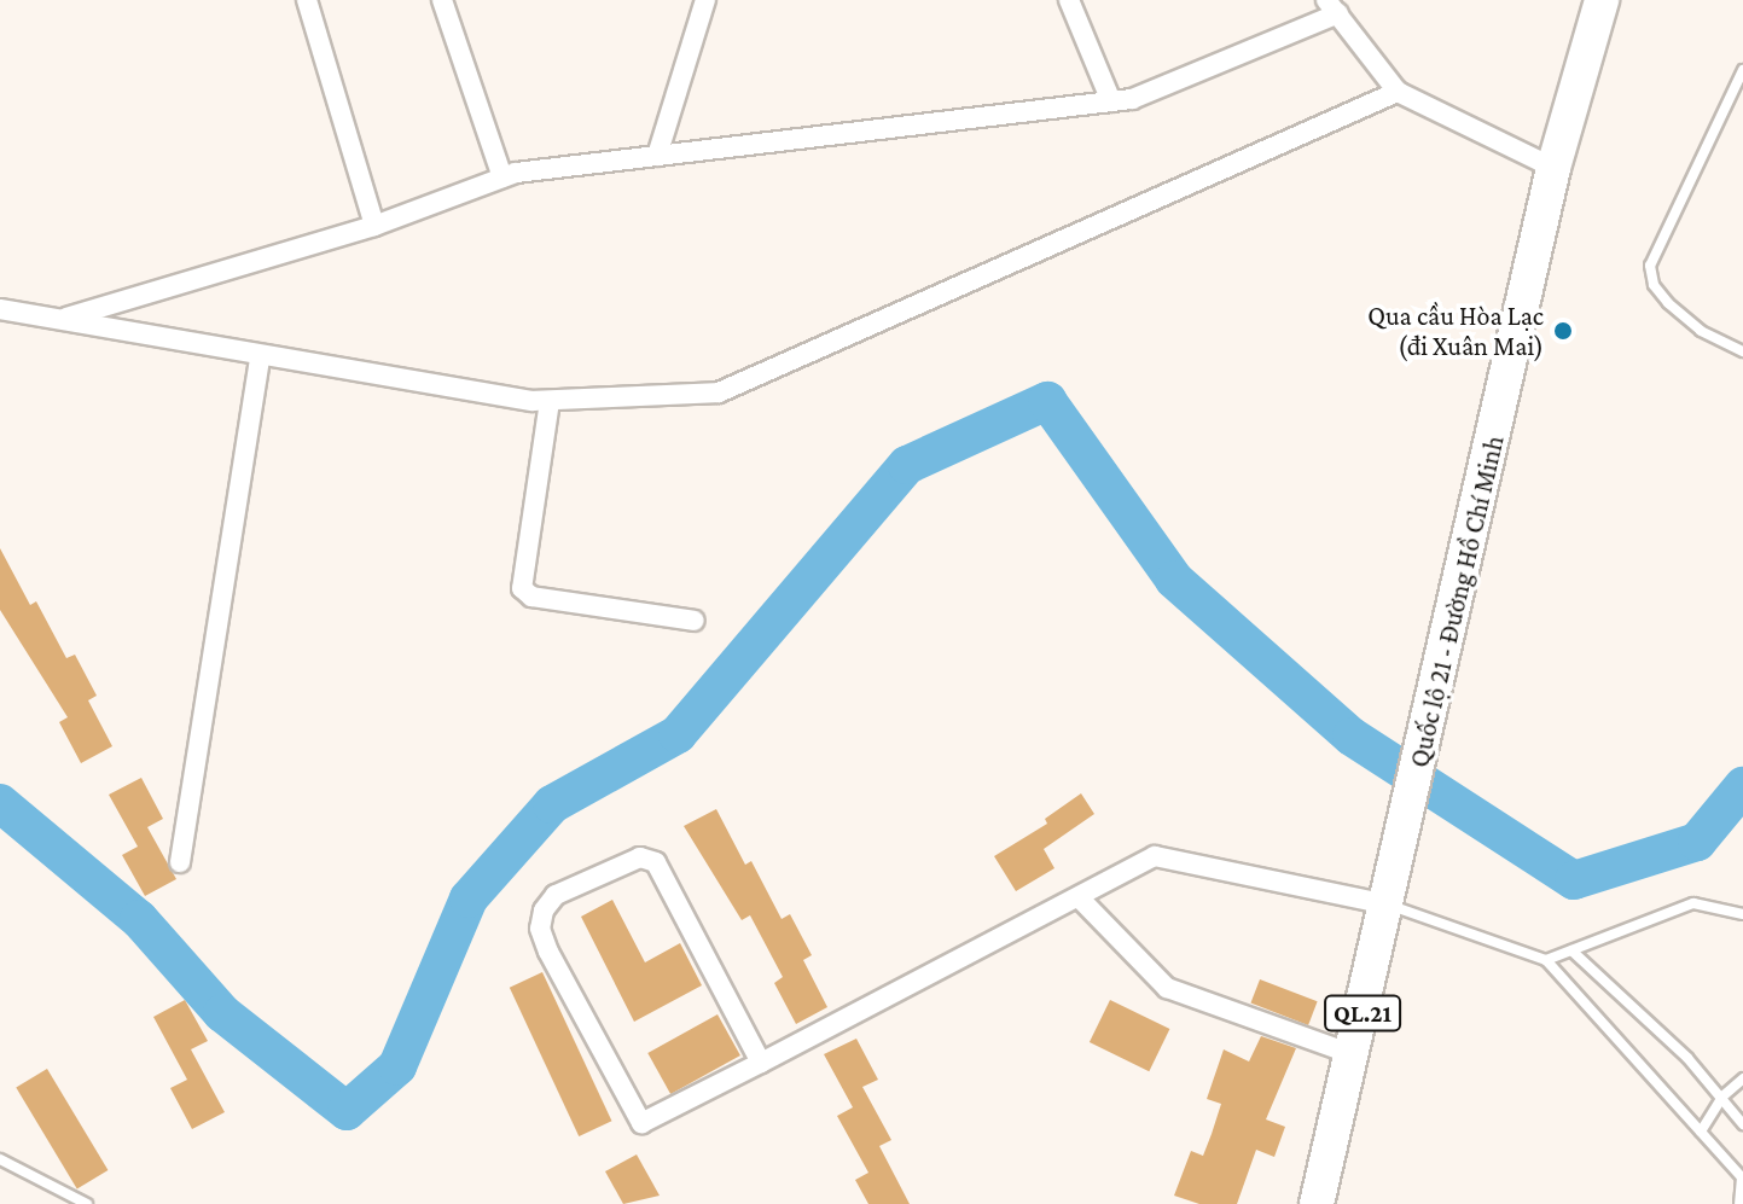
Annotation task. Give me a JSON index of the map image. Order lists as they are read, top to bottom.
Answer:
{
  "streets": {
    "highway": ["Quốc lộ 21 - Đường Hồ Chí Minh", "QL.21"]
  },
  "places": ["Qua cầu Hòa Lạc (đi Xuân Mai)"]
}
